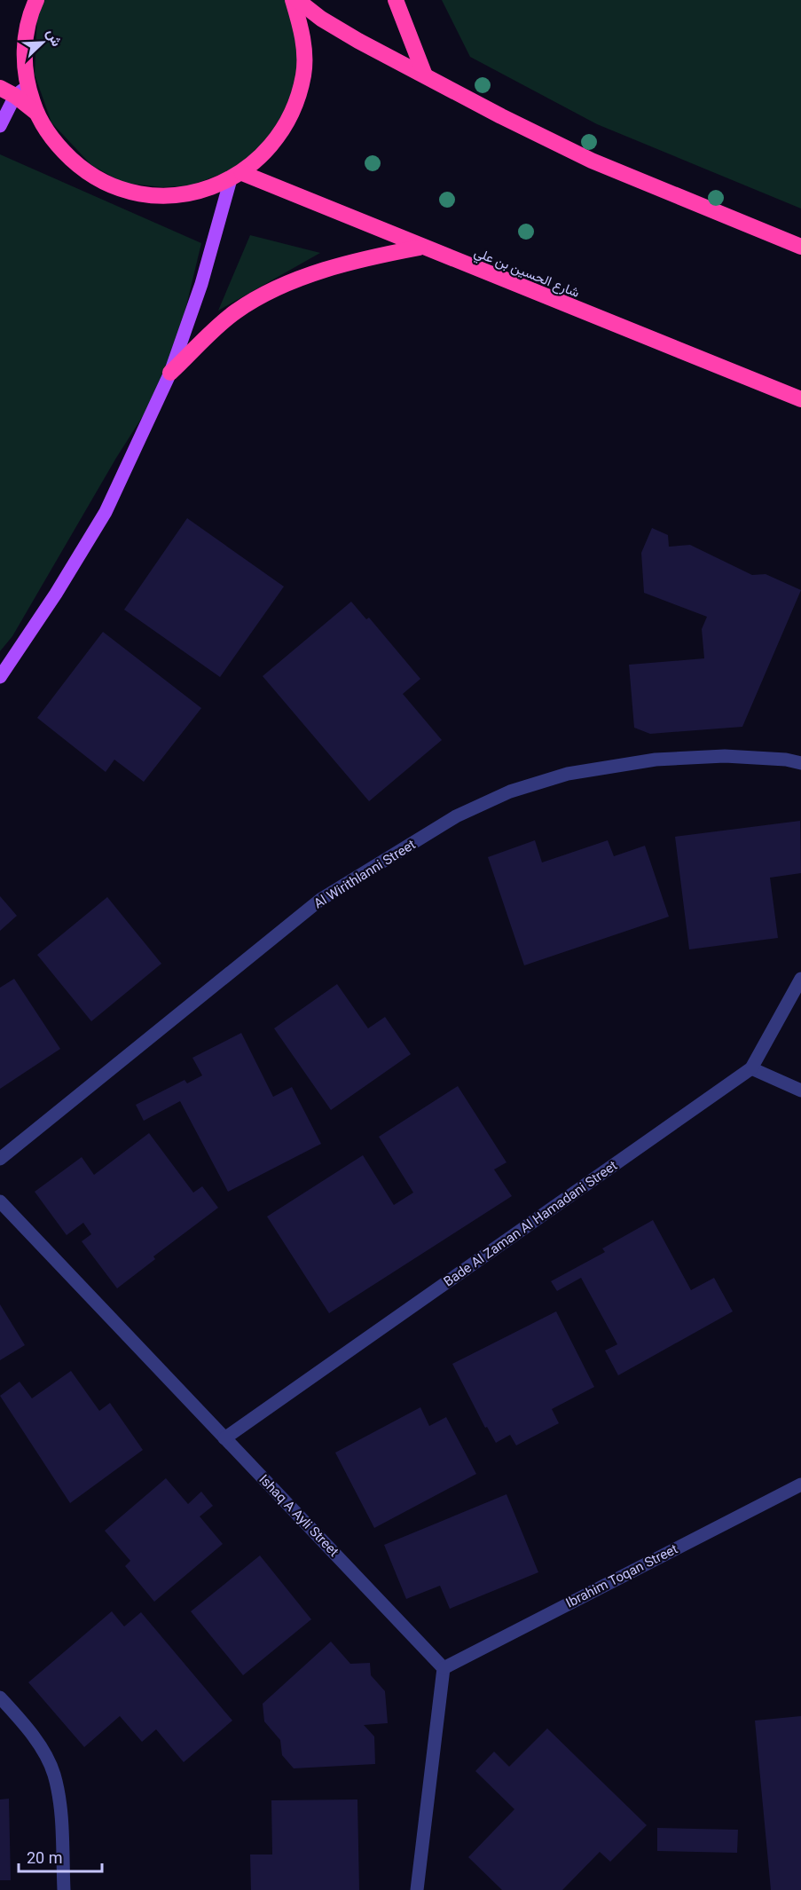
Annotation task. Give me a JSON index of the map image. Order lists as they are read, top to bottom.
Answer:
{
  "streets": {
    "highway": ["شارع الحسين بن علي"],
    "street": [
      "Al Wirithlanni Street",
      "Bade Al Zaman Al Hamadani Street",
      "Ishaq A Ayli Street",
      "Ibrahim Toqan Street"
    ]
  },
  "crossings": [
    ["Bade Al Zaman Al Hamadani Street", "Ishaq A Ayli Street"],
    ["Ishaq A Ayli Street", "Ibrahim Toqan Street"]
  ],
  "scale_bar": "20 m",
  "north": "top right"
}
